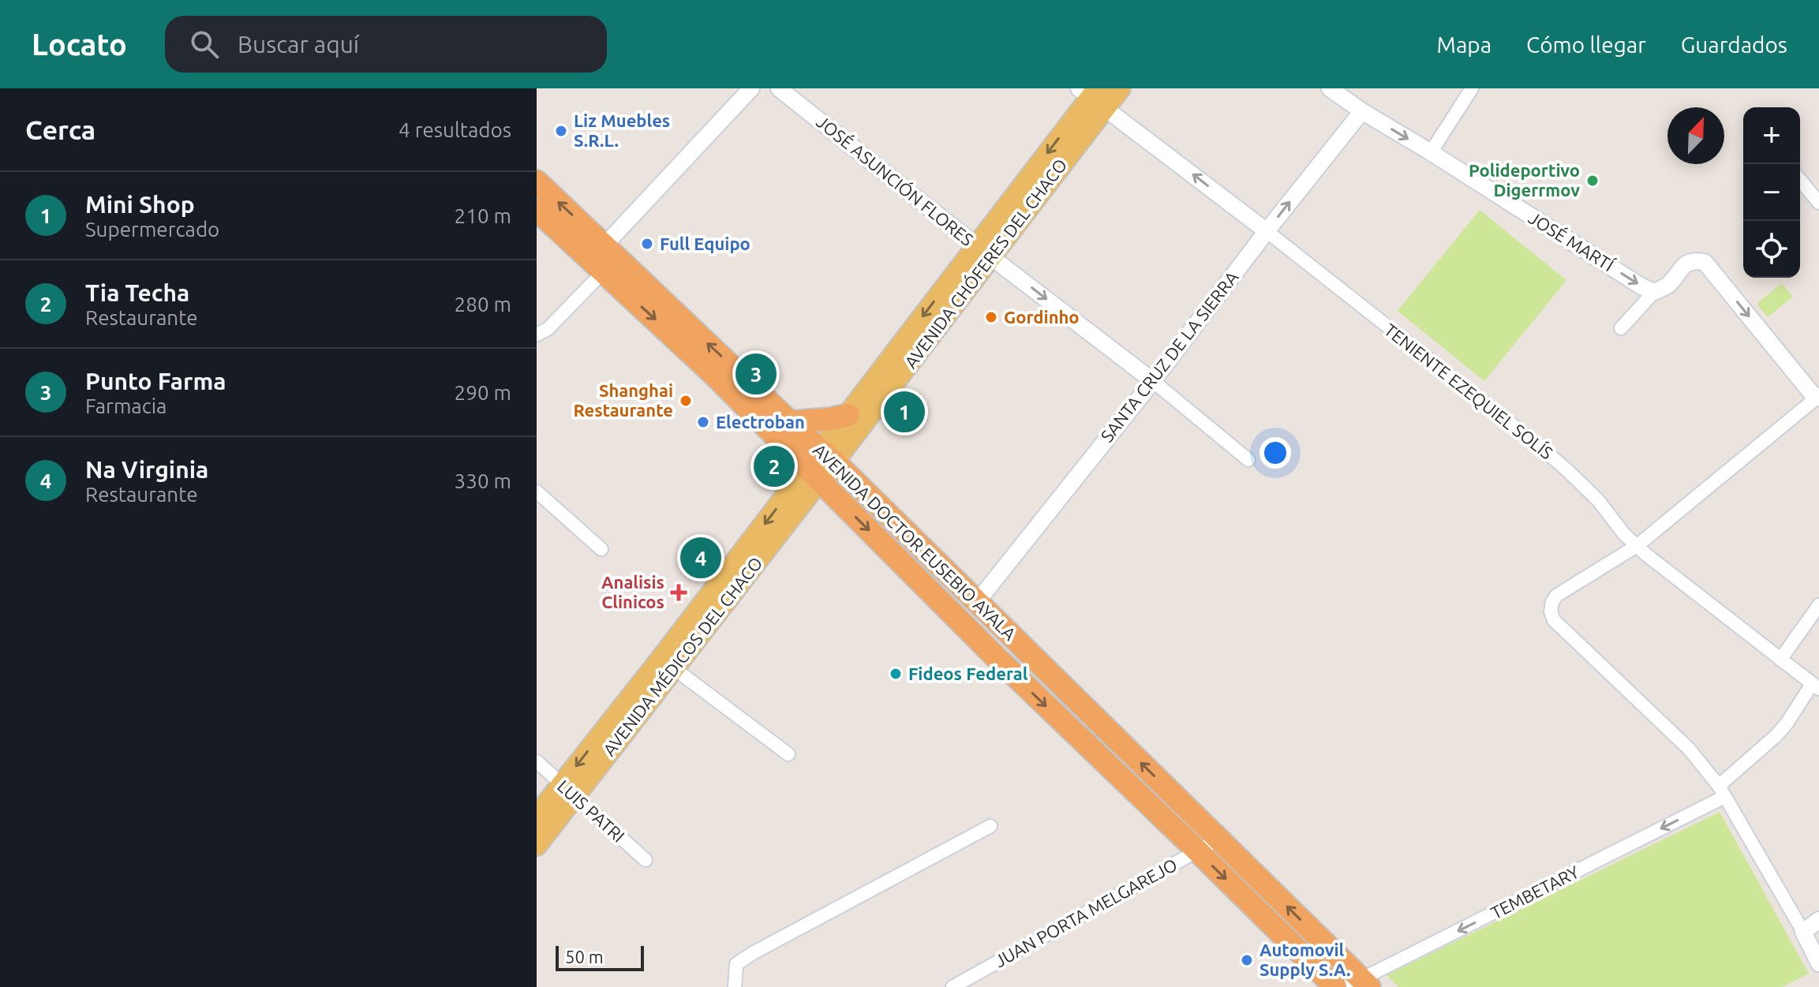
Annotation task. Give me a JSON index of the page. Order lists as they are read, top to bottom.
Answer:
{
  "streets": {
    "highway": ["AVENIDA DOCTOR EUSEBIO AYALA"],
    "main road": ["AVENIDA CHÓFERES DEL CHACO", "AVENIDA MÉDICOS DEL CHACO"],
    "street": [
      "JOSÉ ASUNCIÓN FLORES",
      "JOSÉ MARTÍ",
      "SANTA CRUZ DE LA SIERRA",
      "TENIENTE EZEQUIEL SOLÍS",
      "LUIS PATRI",
      "TEMBETARY",
      "JUAN PORTA MELGAREJO"
    ]
  },
  "crossings": [
    ["JOSÉ ASUNCIÓN FLORES", "AVENIDA CHÓFERES DEL CHACO"],
    ["JOSÉ ASUNCIÓN FLORES", "SANTA CRUZ DE LA SIERRA"],
    ["JOSÉ MARTÍ", "SANTA CRUZ DE LA SIERRA"],
    ["AVENIDA CHÓFERES DEL CHACO", "TENIENTE EZEQUIEL SOLÍS"],
    ["AVENIDA CHÓFERES DEL CHACO", "AVENIDA DOCTOR EUSEBIO AYALA"],
    ["AVENIDA CHÓFERES DEL CHACO", "AVENIDA MÉDICOS DEL CHACO"],
    ["SANTA CRUZ DE LA SIERRA", "TENIENTE EZEQUIEL SOLÍS"],
    ["SANTA CRUZ DE LA SIERRA", "AVENIDA DOCTOR EUSEBIO AYALA"],
    ["TENIENTE EZEQUIEL SOLÍS", "TEMBETARY"],
    ["AVENIDA DOCTOR EUSEBIO AYALA", "AVENIDA MÉDICOS DEL CHACO"],
    ["AVENIDA DOCTOR EUSEBIO AYALA", "TEMBETARY"],
    ["AVENIDA DOCTOR EUSEBIO AYALA", "JUAN PORTA MELGAREJO"],
    ["AVENIDA MÉDICOS DEL CHACO", "LUIS PATRI"]
  ],
  "one_way": ["JOSÉ ASUNCIÓN FLORES", "JOSÉ MARTÍ", "TEMBETARY"],
  "places": {
    "other": [
      "Liz Muebles S.R.L.",
      "Polideportivo Digerrmov",
      "Full Equipo",
      "Gordinho",
      "Shanghai Restaurante",
      "Electroban",
      "Fideos Federal",
      "Automovil Supply S.A."
    ],
    "health": ["Analisis Clinicos"]
  },
  "scale_bar": "50 m",
  "north": "top right",
  "page": {
    "header": "Locato",
    "search": "Buscar aquí",
    "nav": ["Mapa", "Cómo llegar", "Guardados"],
    "heading": ["Cerca", "4 resultados"],
    "map_buttons": ["+", "−"],
    "list": [
      {
        "mark": "1",
        "name": "Mini Shop",
        "note": "Supermercado",
        "value": "210 m"
      },
      {
        "mark": "2",
        "name": "Tia Techa",
        "note": "Restaurante",
        "value": "280 m"
      },
      {
        "mark": "3",
        "name": "Punto Farma",
        "note": "Farmacia",
        "value": "290 m"
      },
      {
        "mark": "4",
        "name": "Na Virginia",
        "note": "Restaurante",
        "value": "330 m"
      }
    ],
    "pins": [
      "3",
      "1",
      "2",
      "4"
    ],
    "scale": "50 m"
  }
}
